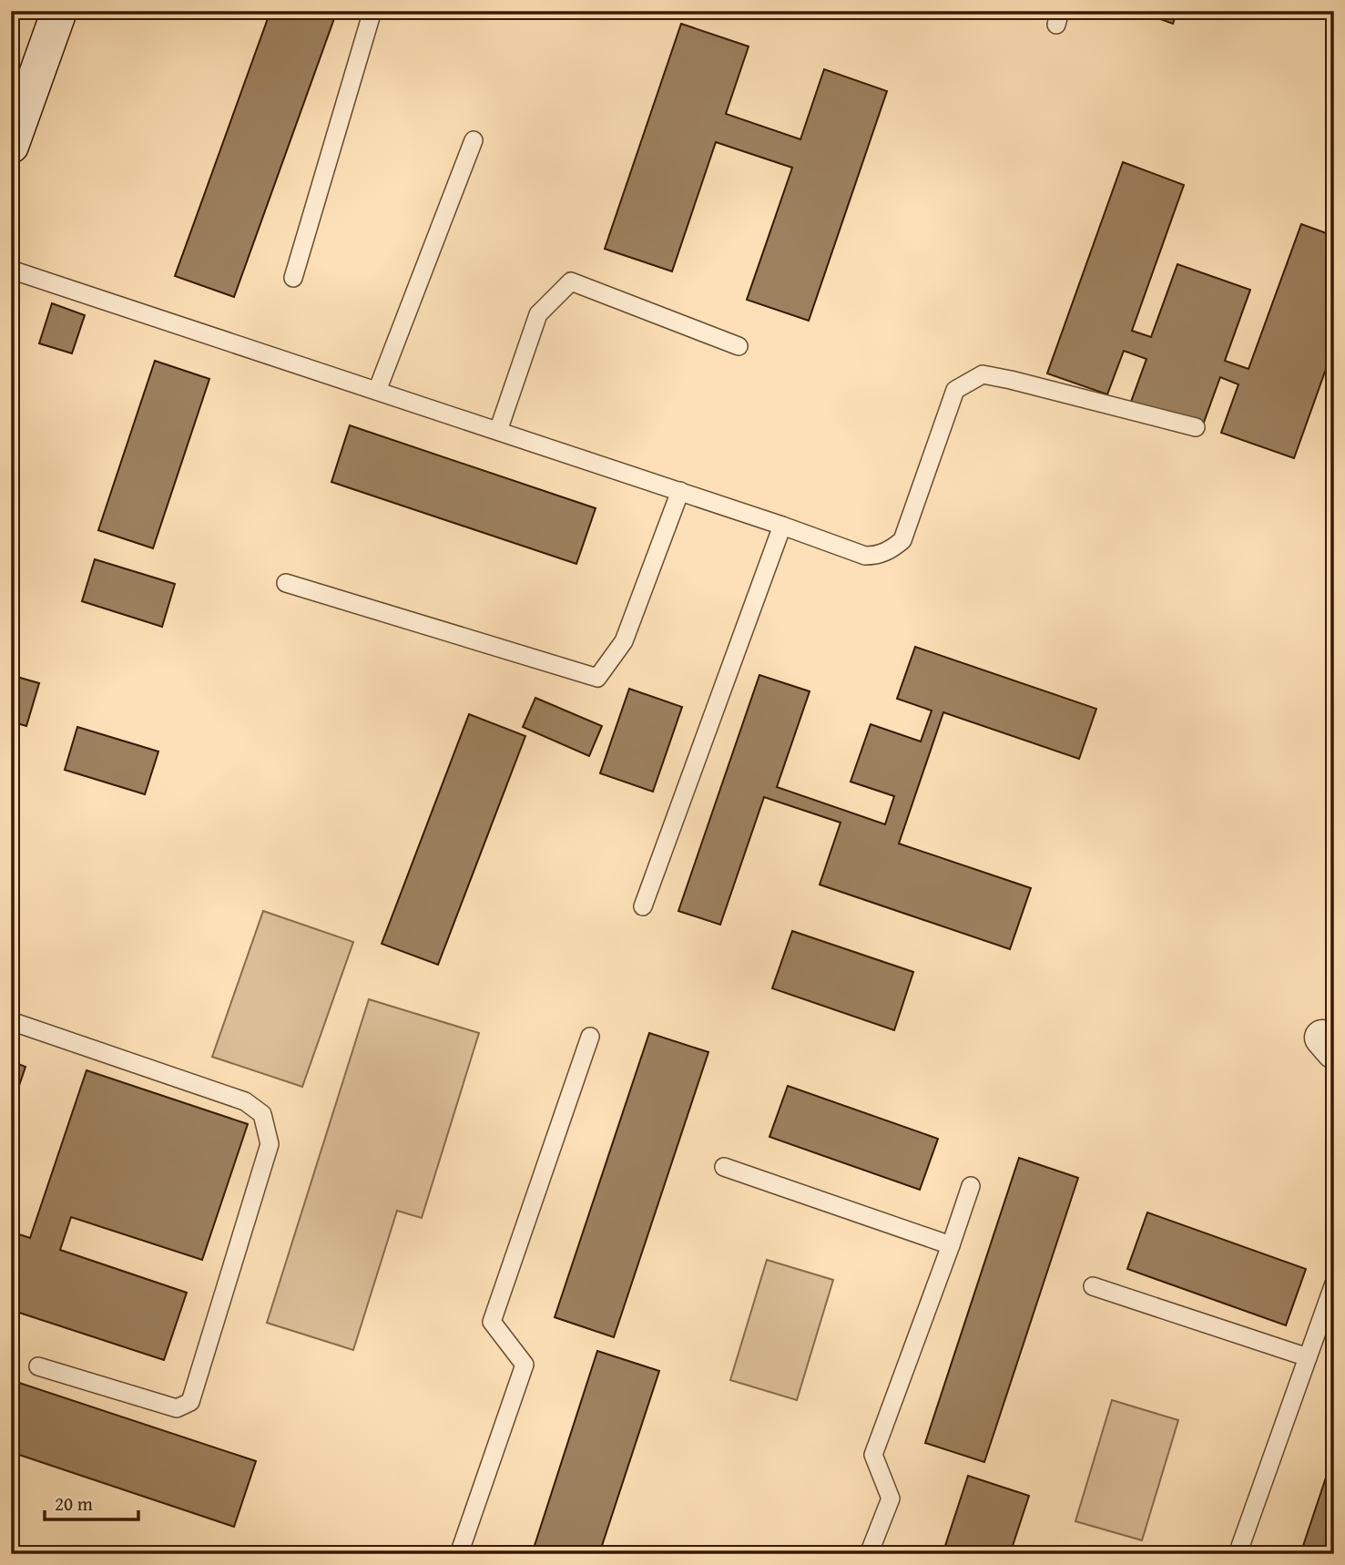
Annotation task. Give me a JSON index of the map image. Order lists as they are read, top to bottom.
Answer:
{
  "scale_bar": "20 m"
}
